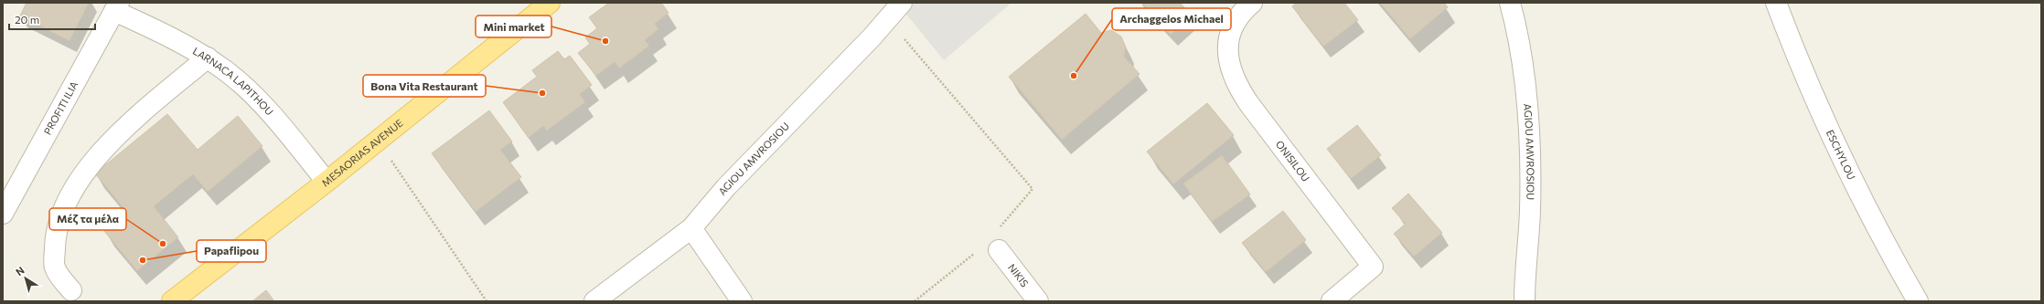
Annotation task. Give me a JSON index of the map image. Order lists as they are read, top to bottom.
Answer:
{
  "streets": {
    "main road": ["MESAORIAS AVENUE"],
    "street": [
      "LARNACA LAPITHOU",
      "PROFITI ILIA",
      "AGIOU AMVROSIOU",
      "ESCHYLOU",
      "ONISILOU",
      "NIKIS"
    ]
  },
  "crossings": [
    ["LARNACA LAPITHOU", "PROFITI ILIA"],
    ["LARNACA LAPITHOU", "MESAORIAS AVENUE"]
  ],
  "places": [
    "Mini market",
    "Archaggelos Michael",
    "Bona Vita Restaurant",
    "Μέζ τα μέλα",
    "Papaflipou"
  ],
  "scale_bar": "20 m",
  "north": "top left"
}
